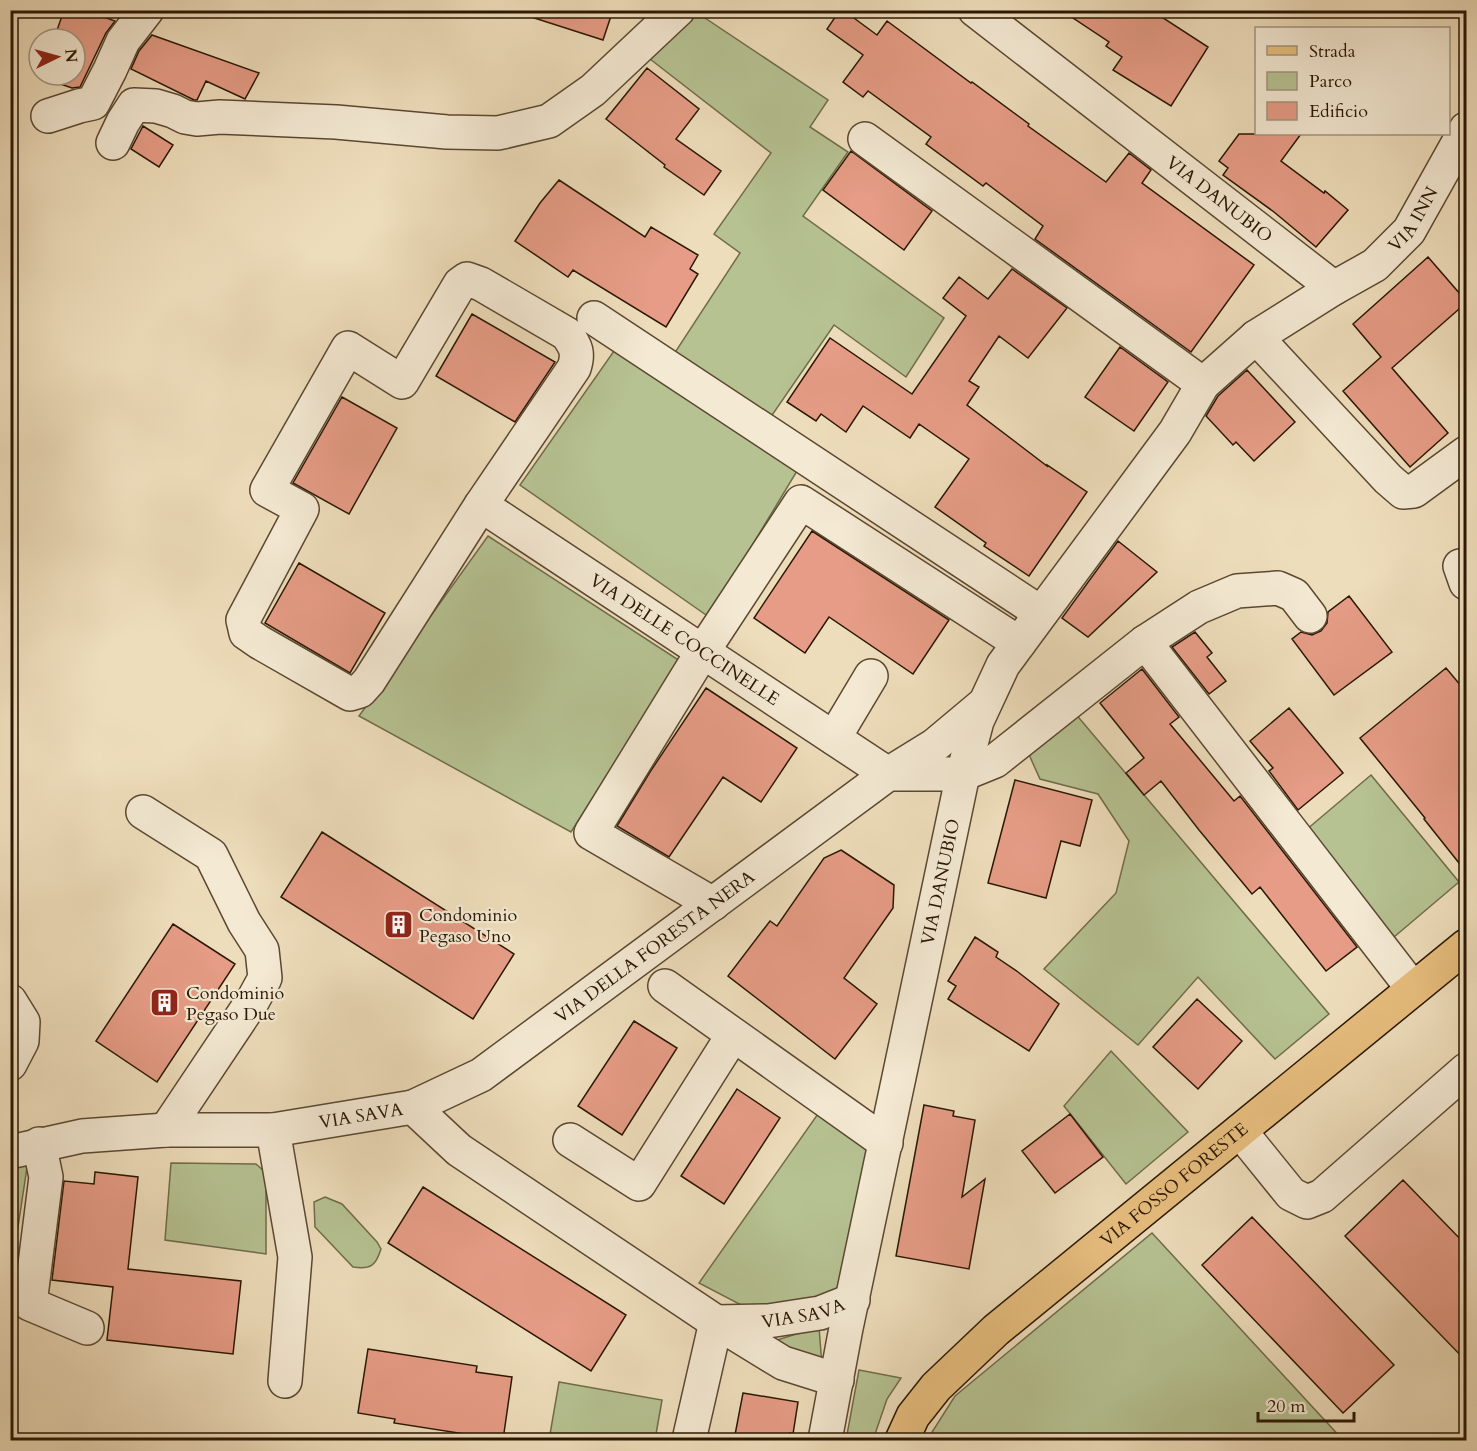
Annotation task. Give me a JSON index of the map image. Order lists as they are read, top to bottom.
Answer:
{
  "streets": {
    "main road": ["VIA FOSSO FORESTE"],
    "street": [
      "VIA DANUBIO",
      "VIA INN",
      "VIA DELLE COCCINELLE",
      "VIA DELLA FORESTA NERA",
      "VIA SAVA"
    ]
  },
  "crossings": [
    ["VIA DANUBIO", "VIA INN"],
    ["VIA DANUBIO", "VIA DELLA FORESTA NERA"],
    ["VIA DANUBIO", "VIA SAVA"],
    ["VIA DELLE COCCINELLE", "VIA DELLA FORESTA NERA"],
    ["VIA DELLA FORESTA NERA", "VIA SAVA"]
  ],
  "places": {
    "building": ["Condominio Pegaso Uno", "Condominio Pegaso Due"]
  },
  "legend": ["Strada", "Parco", "Edificio"],
  "scale_bar": "20 m",
  "north": "right"
}
